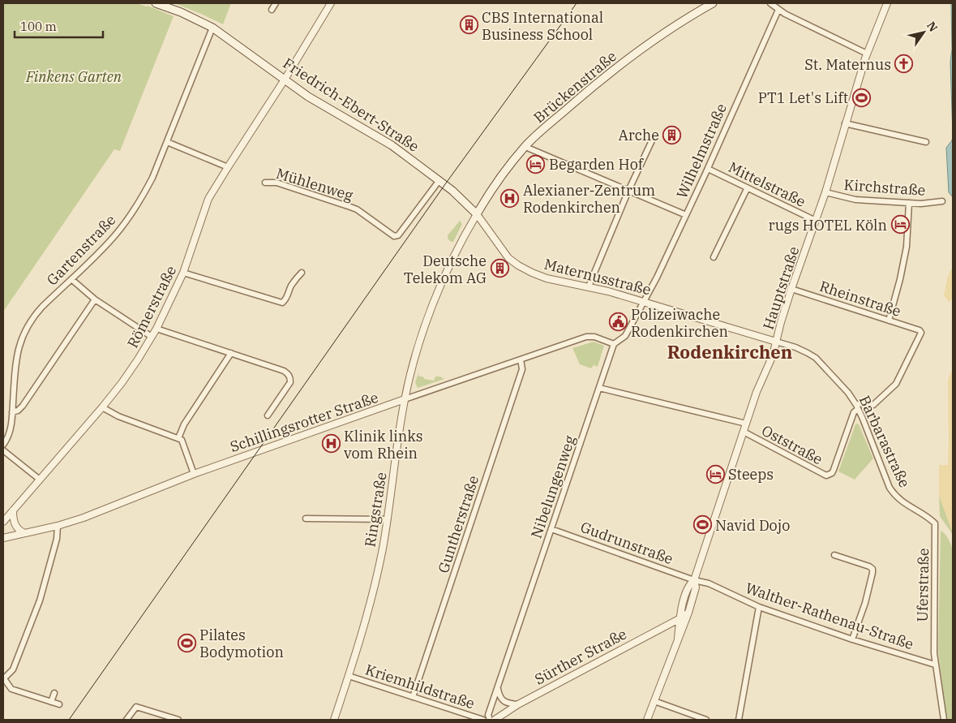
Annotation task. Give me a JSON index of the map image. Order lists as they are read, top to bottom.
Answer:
{
  "streets": {
    "main road": ["Brückenstraße", "Friedrich-Ebert-Straße", "Maternusstraße"],
    "street": [
      "Wilhelmstraße",
      "Mühlenweg",
      "Mittelstraße",
      "Kirchstraße",
      "Gartenstraße",
      "Hauptstraße",
      "Rheinstraße",
      "Römerstraße",
      "Schillingsrotter Straße",
      "Barbarastraße",
      "Oststraße",
      "Nibelungenweg",
      "Ringstraße",
      "Guntherstraße",
      "Gudrunstraße",
      "Uferstraße",
      "Walther-Rathenau-Straße",
      "Sürther Straße",
      "Kriemhildstraße"
    ]
  },
  "crossings": [
    ["Brückenstraße", "Maternusstraße"],
    ["Brückenstraße", "Ringstraße"],
    ["Friedrich-Ebert-Straße", "Mühlenweg"],
    ["Friedrich-Ebert-Straße", "Gartenstraße"],
    ["Friedrich-Ebert-Straße", "Maternusstraße"],
    ["Friedrich-Ebert-Straße", "Römerstraße"],
    ["Wilhelmstraße", "Mittelstraße"],
    ["Wilhelmstraße", "Maternusstraße"],
    ["Wilhelmstraße", "Nibelungenweg"],
    ["Mühlenweg", "Maternusstraße"],
    ["Mittelstraße", "Hauptstraße"],
    ["Kirchstraße", "Hauptstraße"],
    ["Maternusstraße", "Hauptstraße"],
    ["Maternusstraße", "Barbarastraße"],
    ["Maternusstraße", "Nibelungenweg"],
    ["Maternusstraße", "Ringstraße"],
    ["Hauptstraße", "Rheinstraße"],
    ["Hauptstraße", "Barbarastraße"],
    ["Hauptstraße", "Oststraße"],
    ["Hauptstraße", "Gudrunstraße"],
    ["Hauptstraße", "Walther-Rathenau-Straße"],
    ["Hauptstraße", "Sürther Straße"],
    ["Rheinstraße", "Barbarastraße"],
    ["Rheinstraße", "Oststraße"],
    ["Schillingsrotter Straße", "Nibelungenweg"],
    ["Schillingsrotter Straße", "Ringstraße"],
    ["Schillingsrotter Straße", "Guntherstraße"],
    ["Barbarastraße", "Oststraße"],
    ["Barbarastraße", "Uferstraße"],
    ["Nibelungenweg", "Gudrunstraße"],
    ["Ringstraße", "Kriemhildstraße"],
    ["Guntherstraße", "Kriemhildstraße"],
    ["Gudrunstraße", "Walther-Rathenau-Straße"],
    ["Uferstraße", "Walther-Rathenau-Straße"]
  ],
  "districts": ["Rodenkirchen"],
  "parks": ["Finkens Garten"],
  "places": {
    "building": ["CBS International Business School", "Arche", "Deutsche Telekom AG"],
    "church": ["St. Maternus"],
    "sports": ["PT1 Let's Lift", "Navid Dojo", "Pilates Bodymotion"],
    "hotel": ["Begarden Hof", "rugs HOTEL Köln", "Steeps"],
    "hospital": ["Alexianer-Zentrum Rodenkirchen", "Klinik links vom Rhein"],
    "public building": ["Polizeiwache Rodenkirchen"]
  },
  "scale_bar": "100 m",
  "north": "top right"
}
